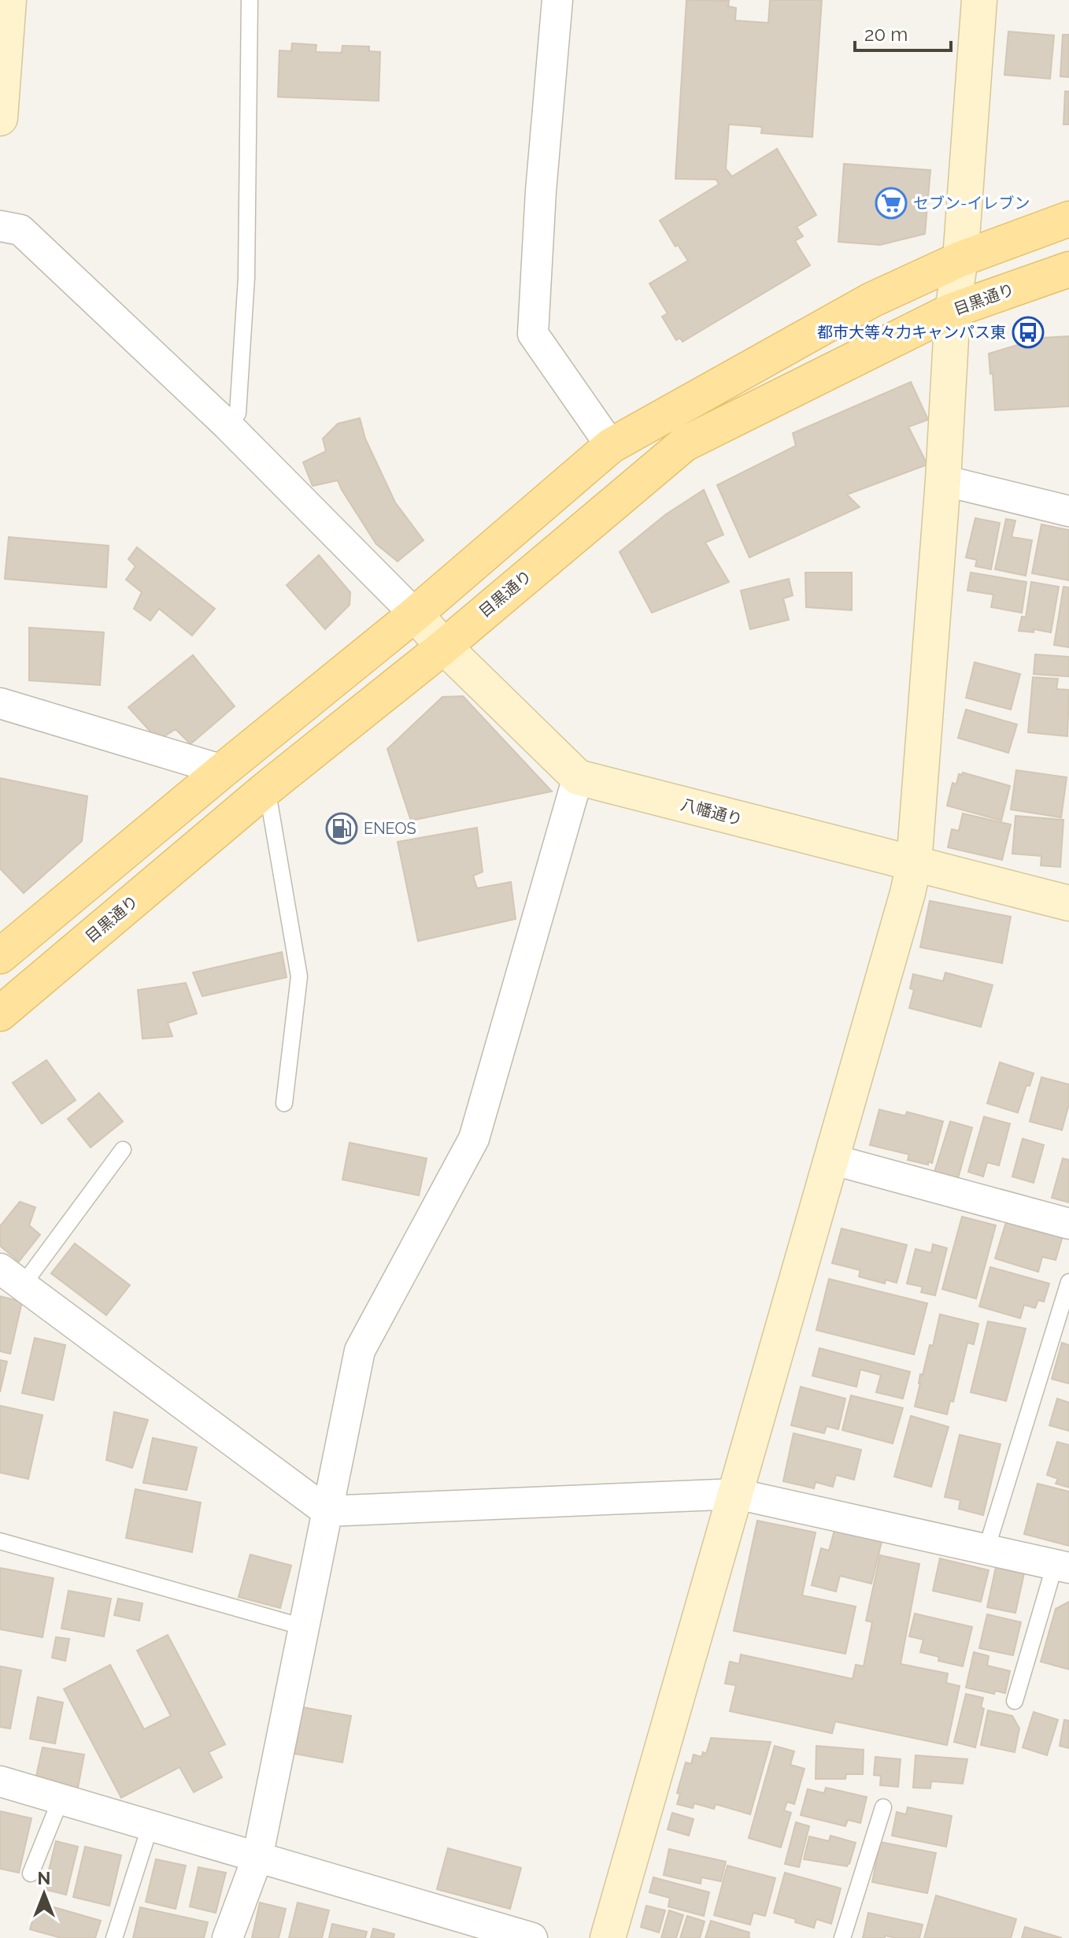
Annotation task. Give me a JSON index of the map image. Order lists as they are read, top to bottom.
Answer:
{
  "streets": {
    "main road": ["目黒通り"],
    "street": ["八幡通り"]
  },
  "crossings": [
    ["目黒通り", "八幡通り"]
  ],
  "places": {
    "supermarket": ["セブン-イレブン"],
    "bus stop": ["都市大等々力キャンパス東"],
    "fuel station": ["ENEOS"]
  },
  "scale_bar": "20 m",
  "north": "top"
}
